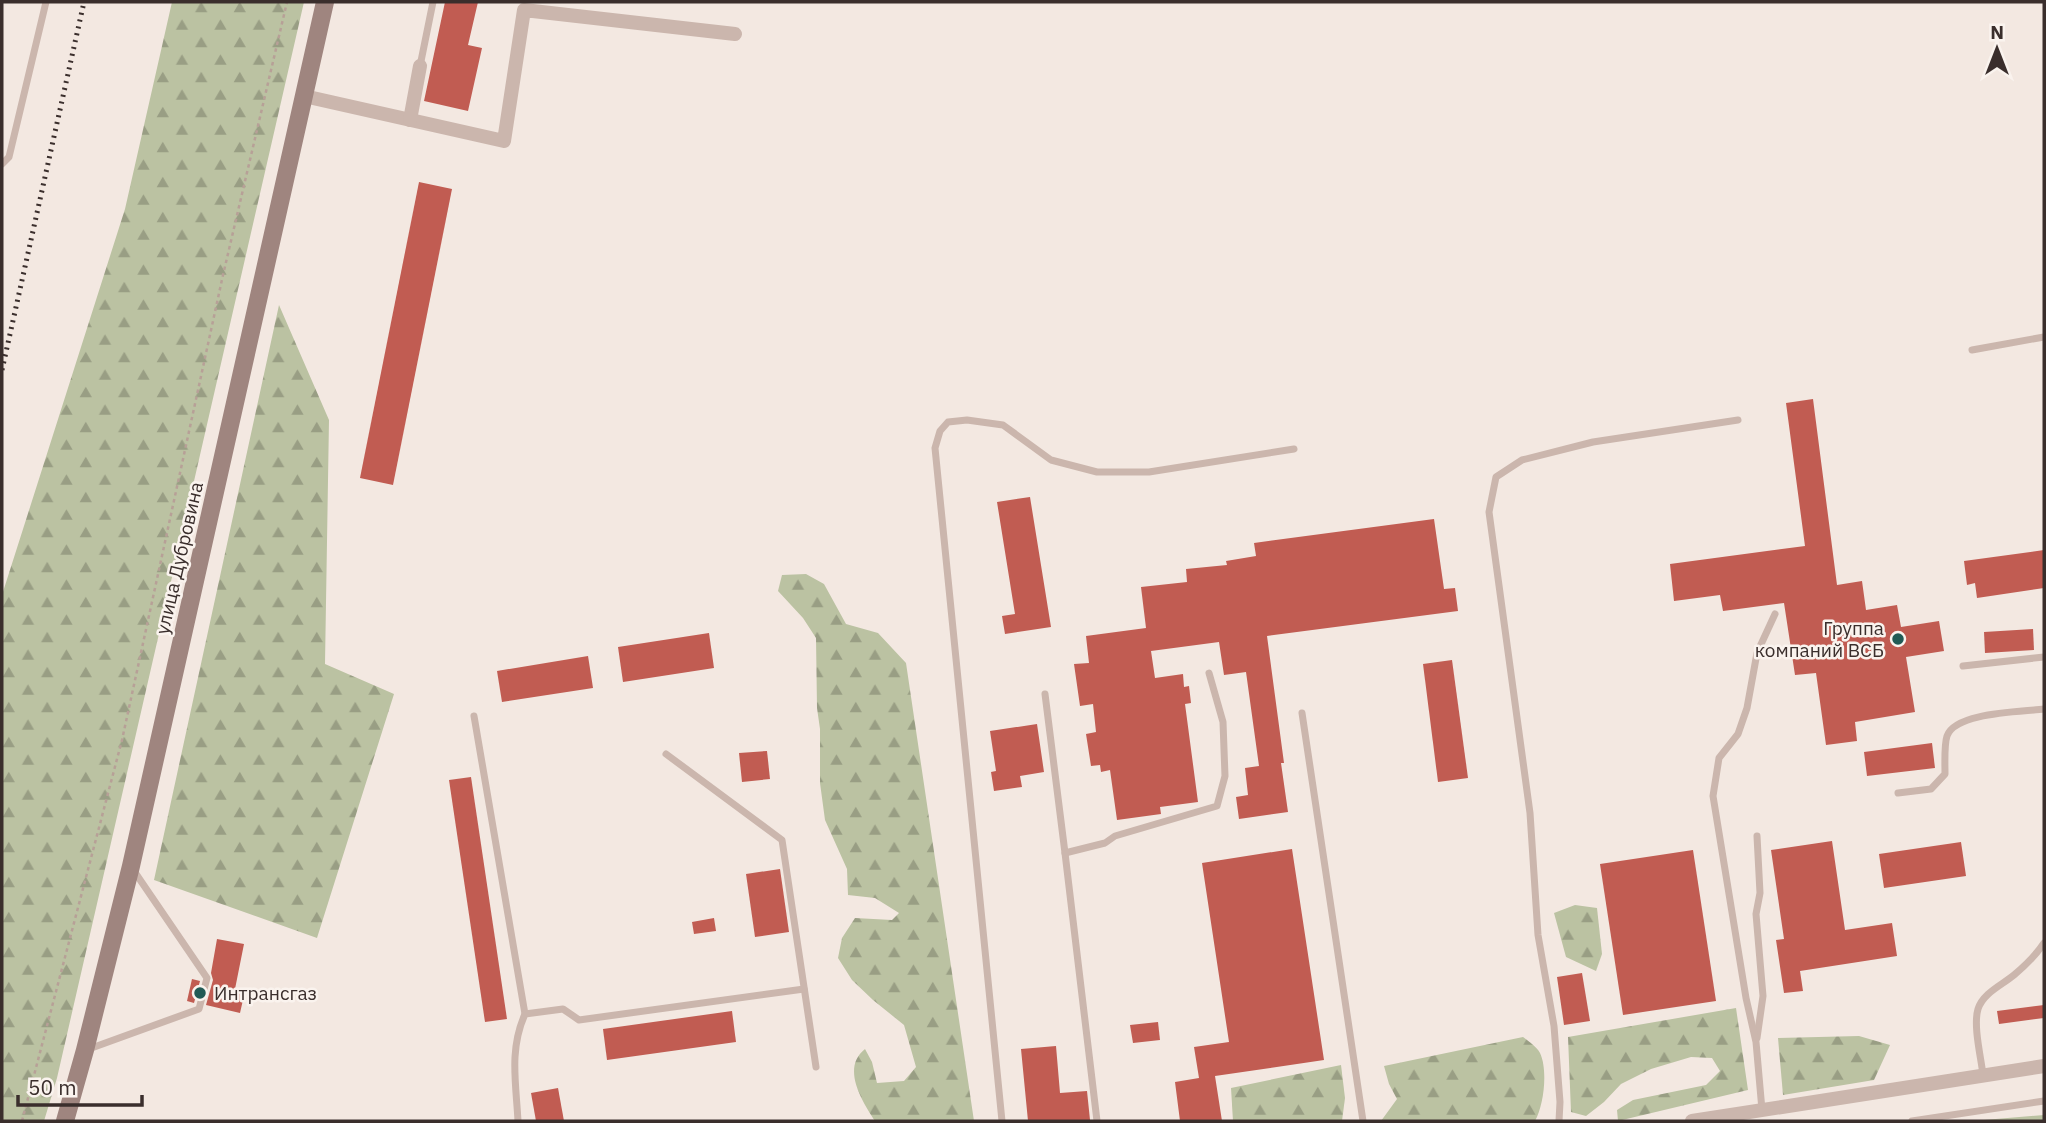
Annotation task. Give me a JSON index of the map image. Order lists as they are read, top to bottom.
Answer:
{
  "streets": {
    "main road": ["улица Дубровина"]
  },
  "places": ["Группа компаний ВСБ", "Интрансгаз"],
  "scale_bar": "50 m",
  "north": "top"
}
